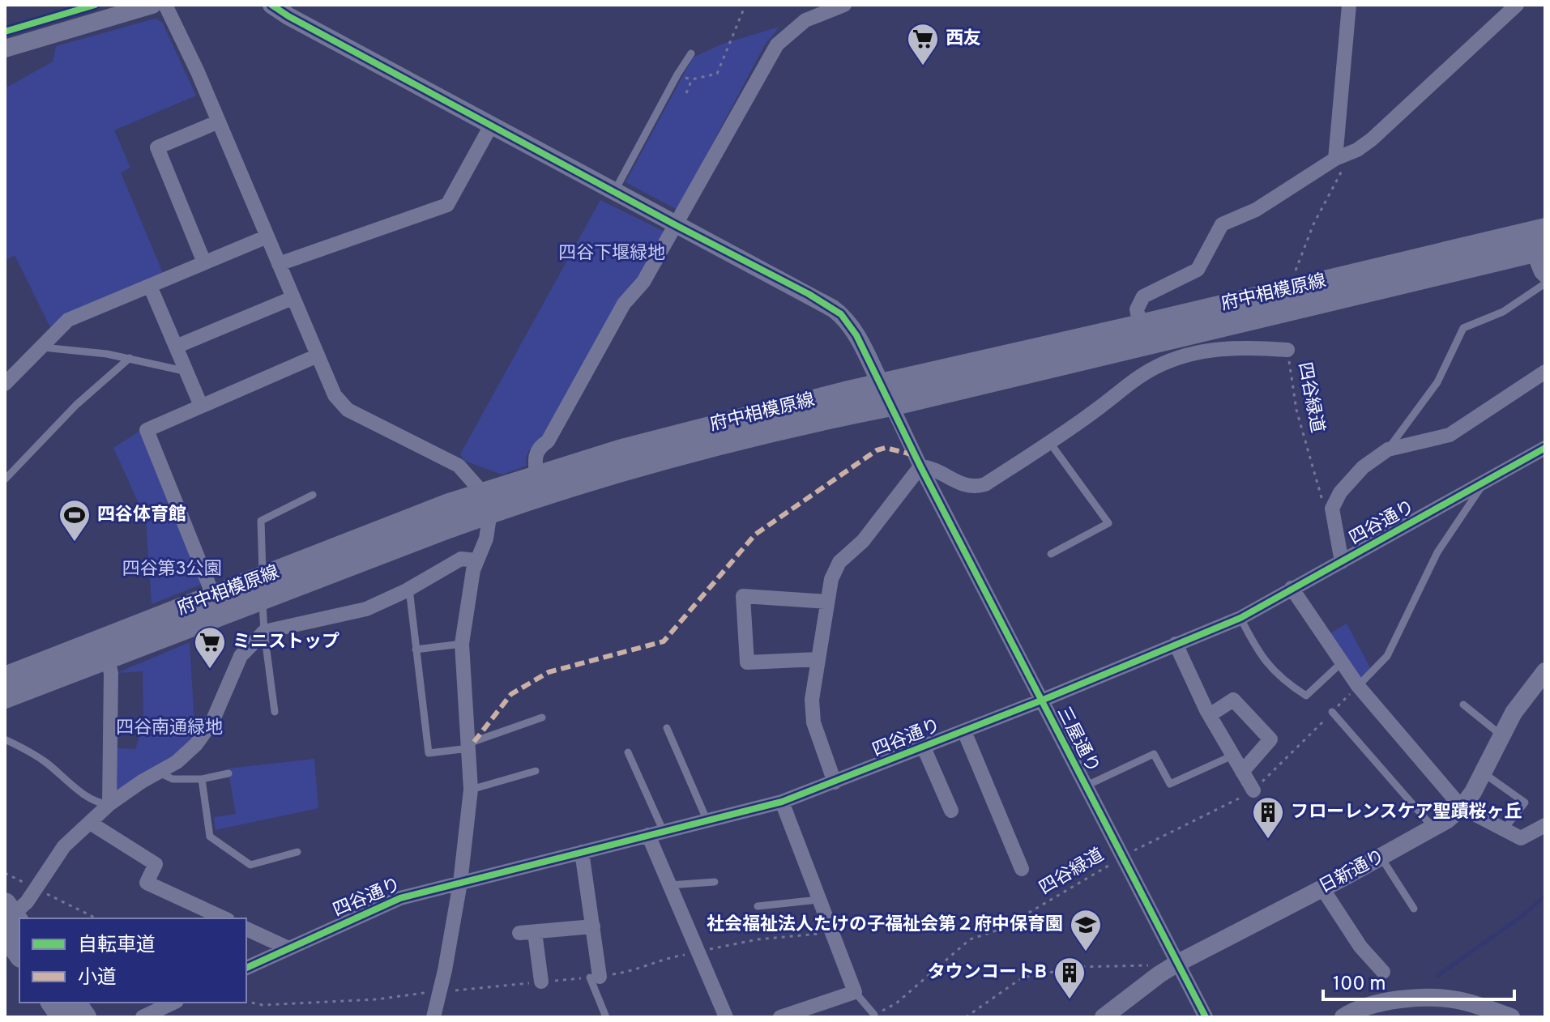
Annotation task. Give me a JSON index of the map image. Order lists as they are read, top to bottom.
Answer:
{
  "streets": {
    "main road": ["府中相模原線"],
    "street": ["四谷通り", "三屋通り", "日新通り"],
    "path": ["四谷緑道"]
  },
  "crossings": [
    ["府中相模原線", "三屋通り"],
    ["四谷緑道", "三屋通り"],
    ["四谷通り", "三屋通り"],
    ["三屋通り", "日新通り"]
  ],
  "parks": ["四谷下堰緑地", "四谷第3公園", "四谷南通緑地"],
  "places": {
    "supermarket": ["西友", "ミニストップ"],
    "sports": ["四谷体育館"],
    "building": ["フローレンスケア聖蹟桜ヶ丘", "タウンコートB"],
    "school or university": ["社会福祉法人たけの子福祉会第２府中保育園"]
  },
  "legend": ["自転車道", "小道"],
  "scale_bar": "100 m"
}
